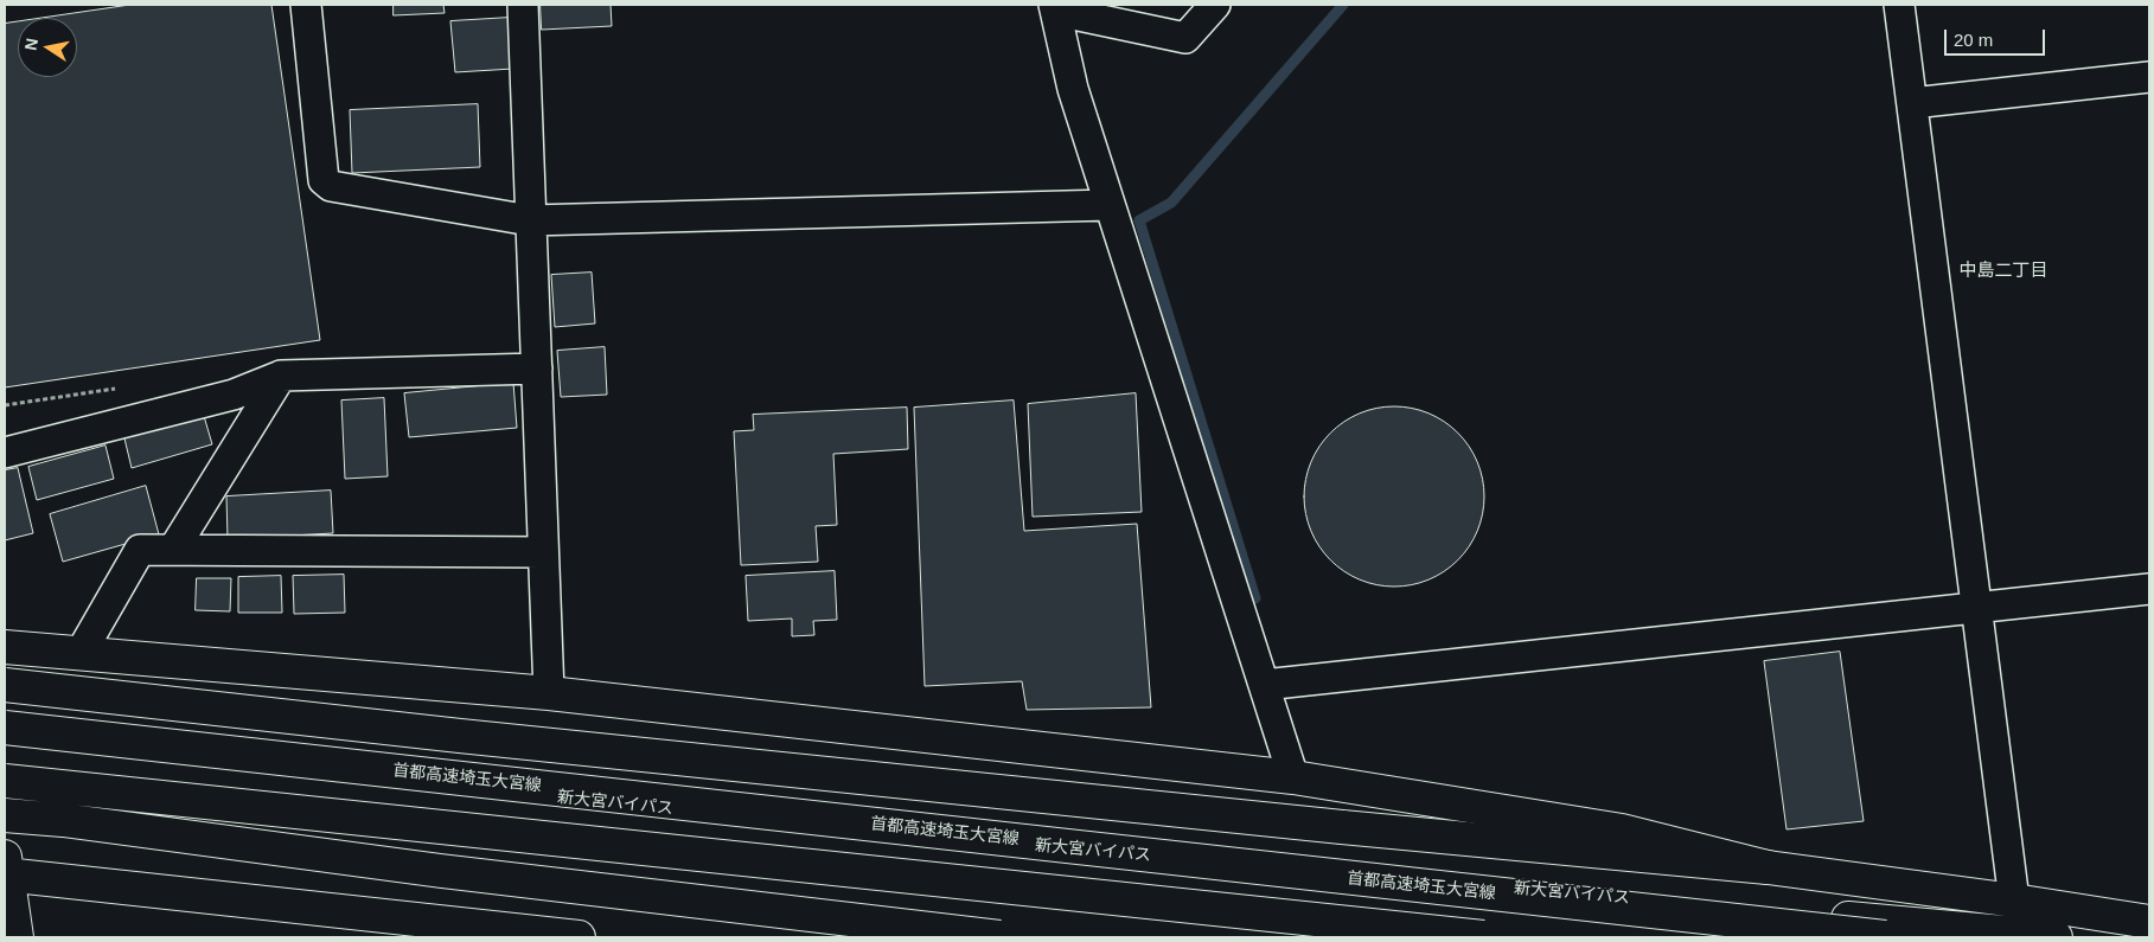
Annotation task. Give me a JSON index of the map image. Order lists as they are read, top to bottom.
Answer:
{
  "streets": {
    "highway": ["首都高速埼玉大宮線", "新大宮バイパス"]
  },
  "districts": ["中島二丁目"],
  "scale_bar": "20 m",
  "north": "left"
}
